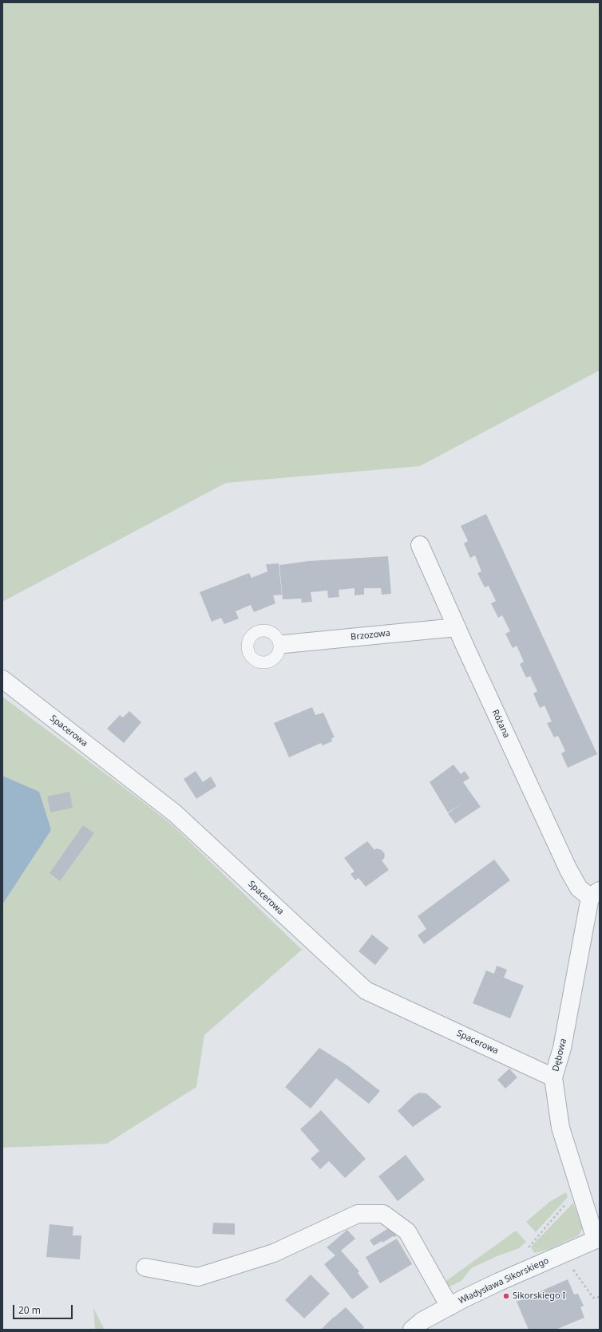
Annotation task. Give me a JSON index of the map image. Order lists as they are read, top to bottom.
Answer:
{
  "streets": {
    "street": [
      "Brzozowa",
      "Różana",
      "Spacerowa",
      "Dębowa",
      "Władysława Sikorskiego"
    ]
  },
  "crossings": [
    ["Brzozowa", "Różana"],
    ["Różana", "Dębowa"],
    ["Spacerowa", "Dębowa"],
    ["Dębowa", "Władysława Sikorskiego"]
  ],
  "places": ["Sikorskiego I"],
  "scale_bar": "20 m"
}
